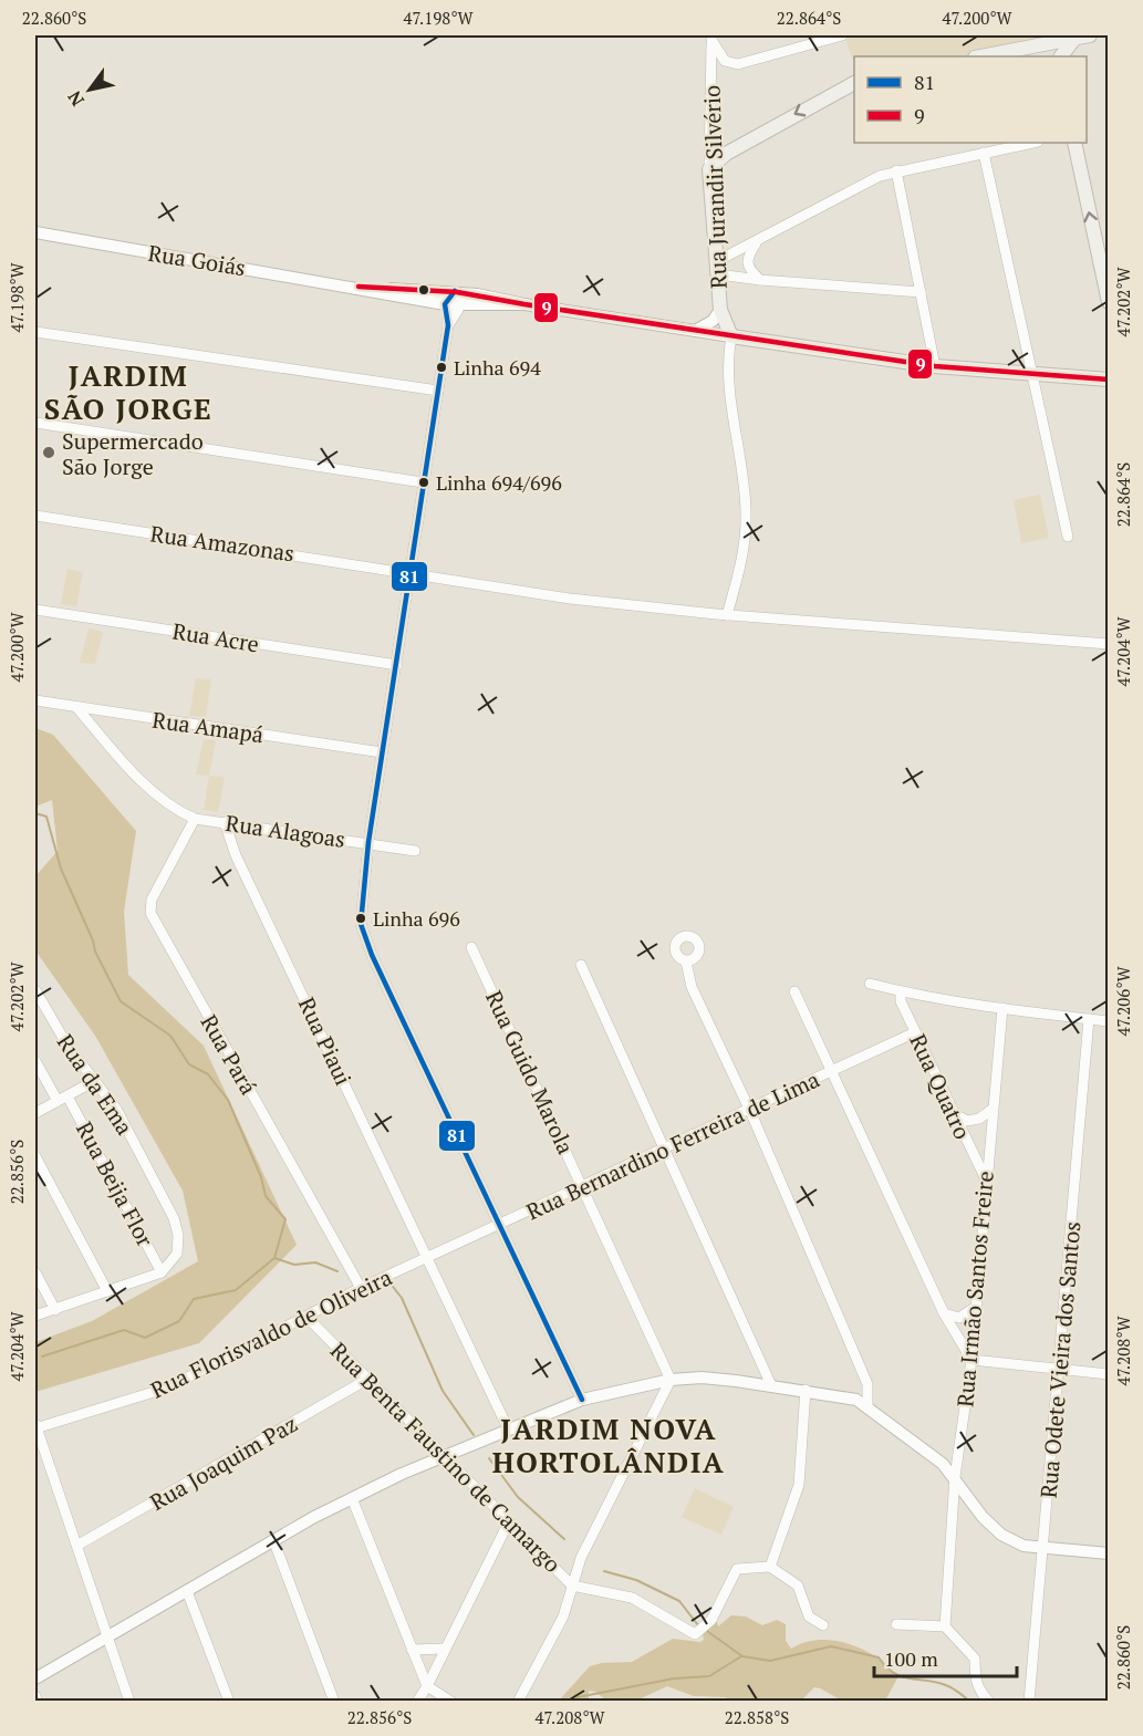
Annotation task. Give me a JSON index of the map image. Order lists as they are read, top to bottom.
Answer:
{
  "streets": {
    "main road": ["Rua Jurandir Silvério", "Rua Goiás"],
    "street": [
      "Rua Amazonas",
      "Rua Acre",
      "Rua Amapá",
      "Rua Alagoas",
      "Rua Piaui",
      "Rua Pará",
      "Rua Guido Marola",
      "Rua da Ema",
      "Rua Quatro",
      "Rua Bernardino Ferreira de Lima",
      "Rua Beija Flor",
      "Rua Irmão Santos Freire",
      "Rua Florisvaldo de Oliveira",
      "Rua Odete Vieira dos Santos",
      "Rua Benta Faustino de Camargo",
      "Rua Joaquim Paz"
    ]
  },
  "crossings": [
    ["Rua Jurandir Silvério", "Rua Goiás"],
    ["Rua Alagoas", "Rua Piaui"],
    ["Rua Alagoas", "Rua Pará"],
    ["Rua Piaui", "Rua Bernardino Ferreira de Lima"],
    ["Rua Piaui", "Rua Florisvaldo de Oliveira"],
    ["Rua Pará", "Rua Florisvaldo de Oliveira"],
    ["Rua Guido Marola", "Rua Bernardino Ferreira de Lima"],
    ["Rua da Ema", "Rua Beija Flor"],
    ["Rua Quatro", "Rua Bernardino Ferreira de Lima"],
    ["Rua Quatro", "Rua Irmão Santos Freire"],
    ["Rua Bernardino Ferreira de Lima", "Rua Florisvaldo de Oliveira"],
    ["Rua Florisvaldo de Oliveira", "Rua Benta Faustino de Camargo"],
    ["Rua Benta Faustino de Camargo", "Rua Joaquim Paz"]
  ],
  "districts": ["JARDIM SÃO JORGE", "JARDIM NOVA HORTOLÂNDIA"],
  "places": [
    "Linha 694",
    "Supermercado São Jorge",
    "Linha 694/696",
    "Linha 696"
  ],
  "lines": ["transit line 9", "transit line 81"],
  "legend": ["81", "9"],
  "scale_bar": "100 m",
  "north": "bottom left",
  "coordinates": [
    "22.860°S",
    "47.198°W",
    "22.864°S",
    "47.200°W",
    "47.202°W",
    "47.204°W",
    "47.206°W",
    "22.856°S",
    "47.208°W",
    "22.858°S"
  ]
}
